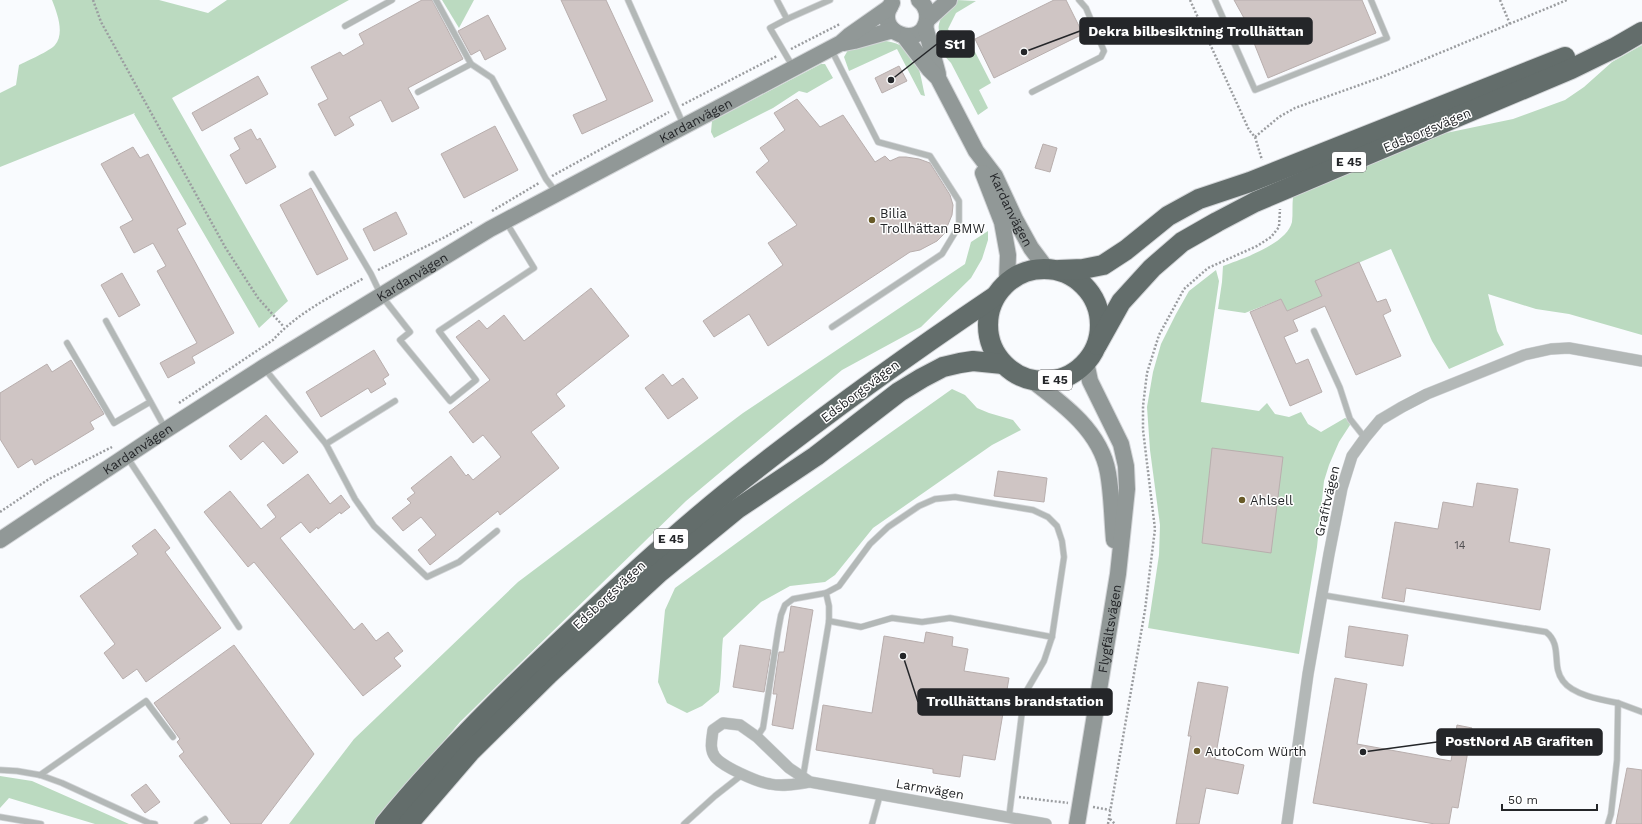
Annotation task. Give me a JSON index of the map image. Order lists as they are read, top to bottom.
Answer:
{
  "streets": {
    "highway": ["Edsborgsvägen", "E 45"],
    "street": [
      "Kardanvägen",
      "Grafitvägen",
      "Flygfältsvägen",
      "Larmvägen"
    ]
  },
  "crossings": [
    ["Kardanvägen", "Edsborgsvägen"],
    ["Kardanvägen", "E 45"],
    ["Kardanvägen", "Flygfältsvägen"],
    ["Edsborgsvägen", "E 45"],
    ["Edsborgsvägen", "Flygfältsvägen"],
    ["E 45", "Flygfältsvägen"]
  ],
  "places": [
    "Dekra bilbesiktning Trollhättan",
    "St1",
    "Bilia Trollhättan BMW",
    "Ahlsell",
    "Trollhättans brandstation",
    "AutoCom Würth",
    "PostNord AB Grafiten"
  ],
  "house_numbers": ["14"],
  "scale_bar": "50 m"
}
